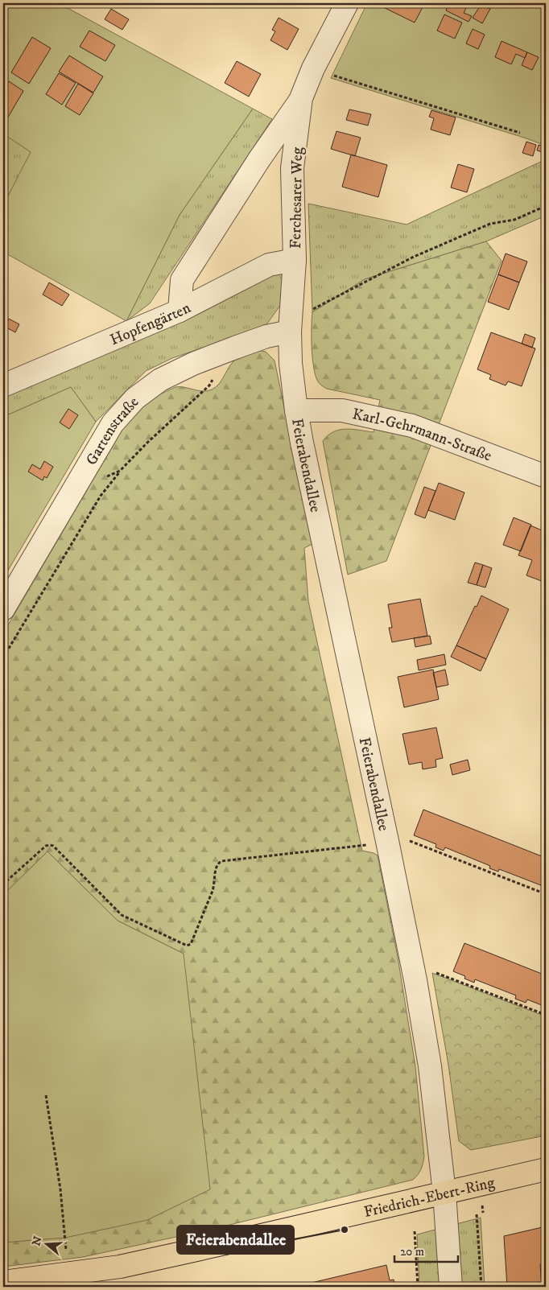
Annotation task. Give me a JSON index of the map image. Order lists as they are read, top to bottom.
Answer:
{
  "streets": {
    "main road": ["Friedrich-Ebert-Ring"],
    "street": [
      "Ferchesarer Weg",
      "Hopfengärten",
      "Gartenstraße",
      "Karl-Gehrmann-Straße",
      "Feierabendallee"
    ]
  },
  "crossings": [
    ["Ferchesarer Weg", "Hopfengärten"],
    ["Ferchesarer Weg", "Feierabendallee"],
    ["Gartenstraße", "Feierabendallee"],
    ["Karl-Gehrmann-Straße", "Feierabendallee"],
    ["Feierabendallee", "Friedrich-Ebert-Ring"]
  ],
  "places": ["Feierabendallee"],
  "scale_bar": "20 m",
  "north": "left"
}
